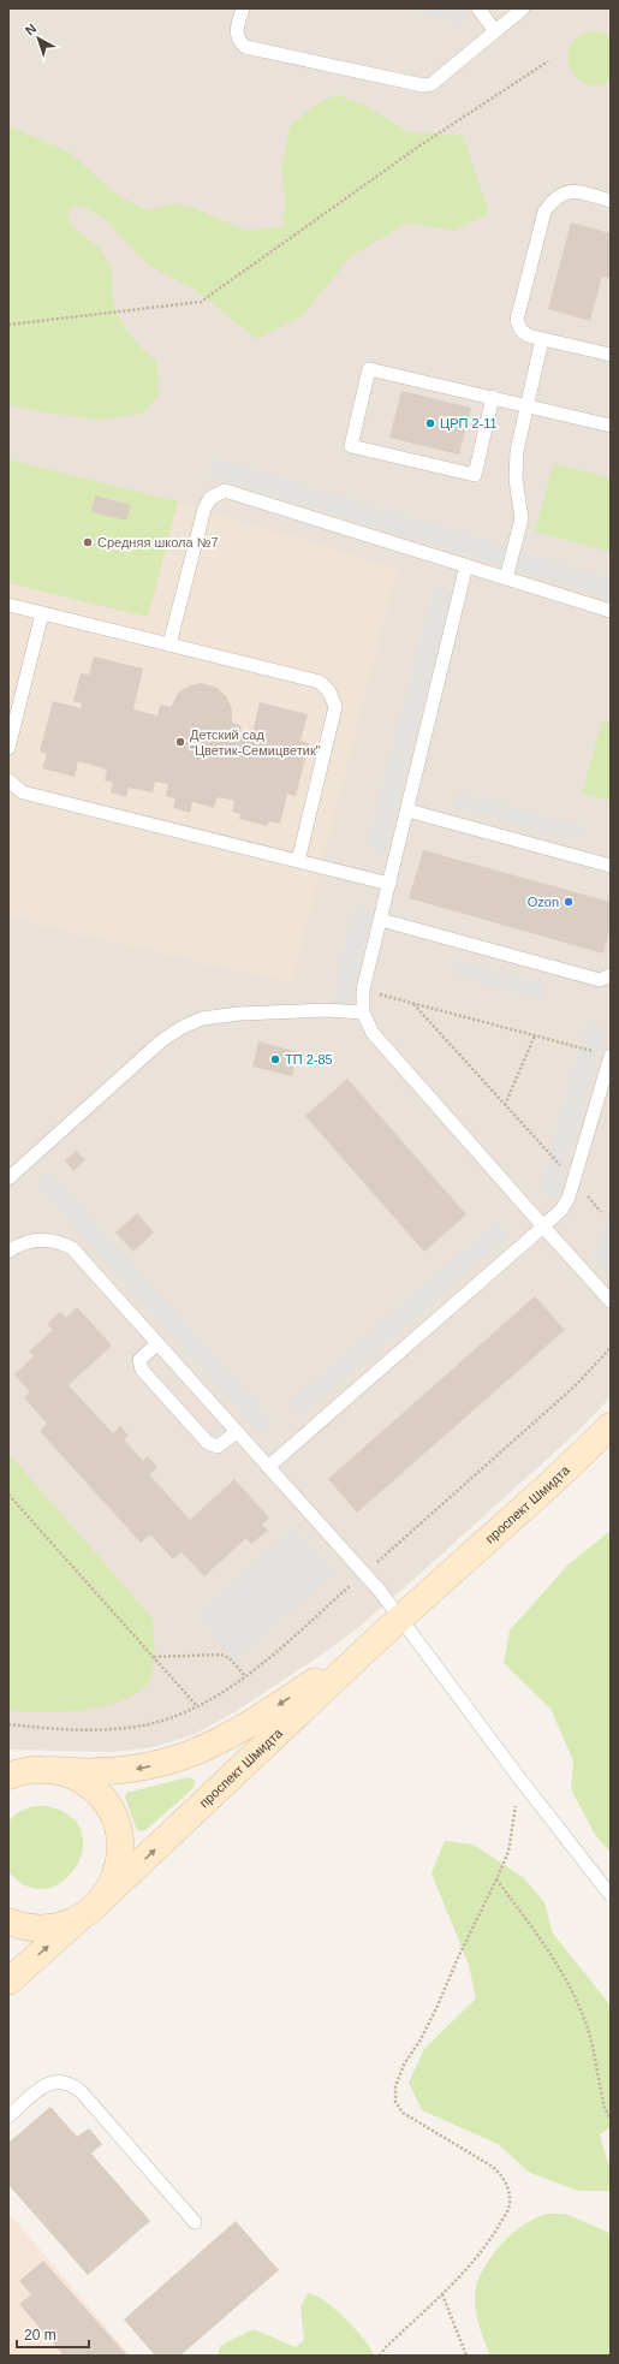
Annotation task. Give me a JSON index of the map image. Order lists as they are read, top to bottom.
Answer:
{
  "streets": {
    "main road": ["проспект Шмидта"]
  },
  "places": [
    "ЦРП 2-11",
    "Средняя школа №7",
    "Детский сад \"Цветик-Семицветик\"",
    "Ozon",
    "ТП 2-85"
  ],
  "scale_bar": "20 m",
  "north": "top left"
}
